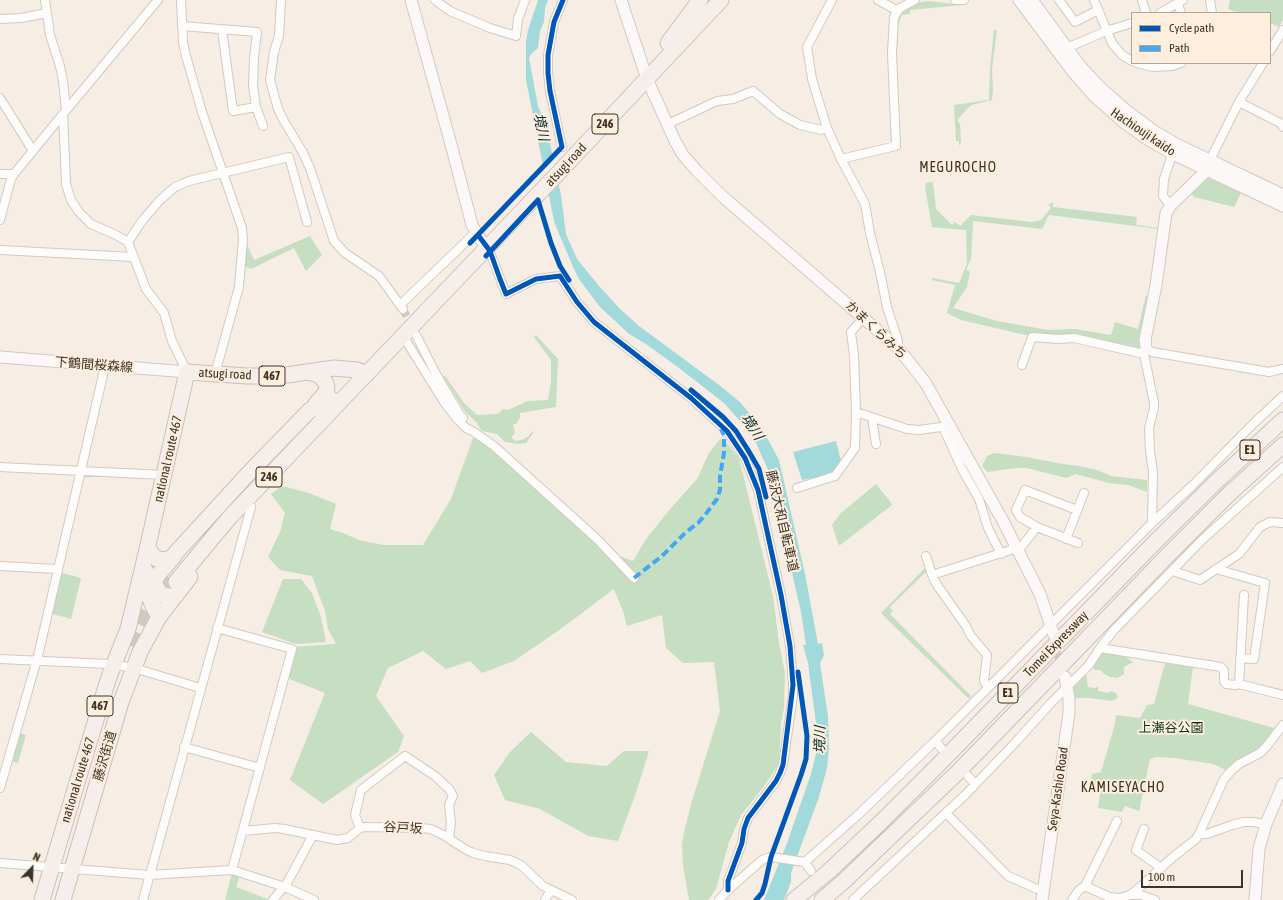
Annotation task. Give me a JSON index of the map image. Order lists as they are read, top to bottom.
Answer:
{
  "streets": {
    "highway": [
      "246",
      "atsugi road",
      "467",
      "E1",
      "national route 467",
      "Tomei Expressway",
      "藤沢街道"
    ],
    "street": [
      "Hachiouji kaido",
      "かまくらみち",
      "下鶴間桜森線",
      "Seya-Kashio Road",
      "谷戸坂"
    ],
    "cycle path": ["藤沢大和自転車道"]
  },
  "crossings": [
    ["246", "atsugi road"],
    ["246", "藤沢街道"],
    ["atsugi road", "かまくらみち"],
    ["atsugi road", "下鶴間桜森線"],
    ["atsugi road", "national route 467"],
    ["下鶴間桜森線", "national route 467"],
    ["national route 467", "藤沢街道"]
  ],
  "districts": ["MEGUROCHO", "KAMISEYACHO"],
  "water": ["境川"],
  "parks": ["上瀬谷公園"],
  "legend": ["Cycle path", "Path"],
  "scale_bar": "100 m",
  "north": "top right"
}
